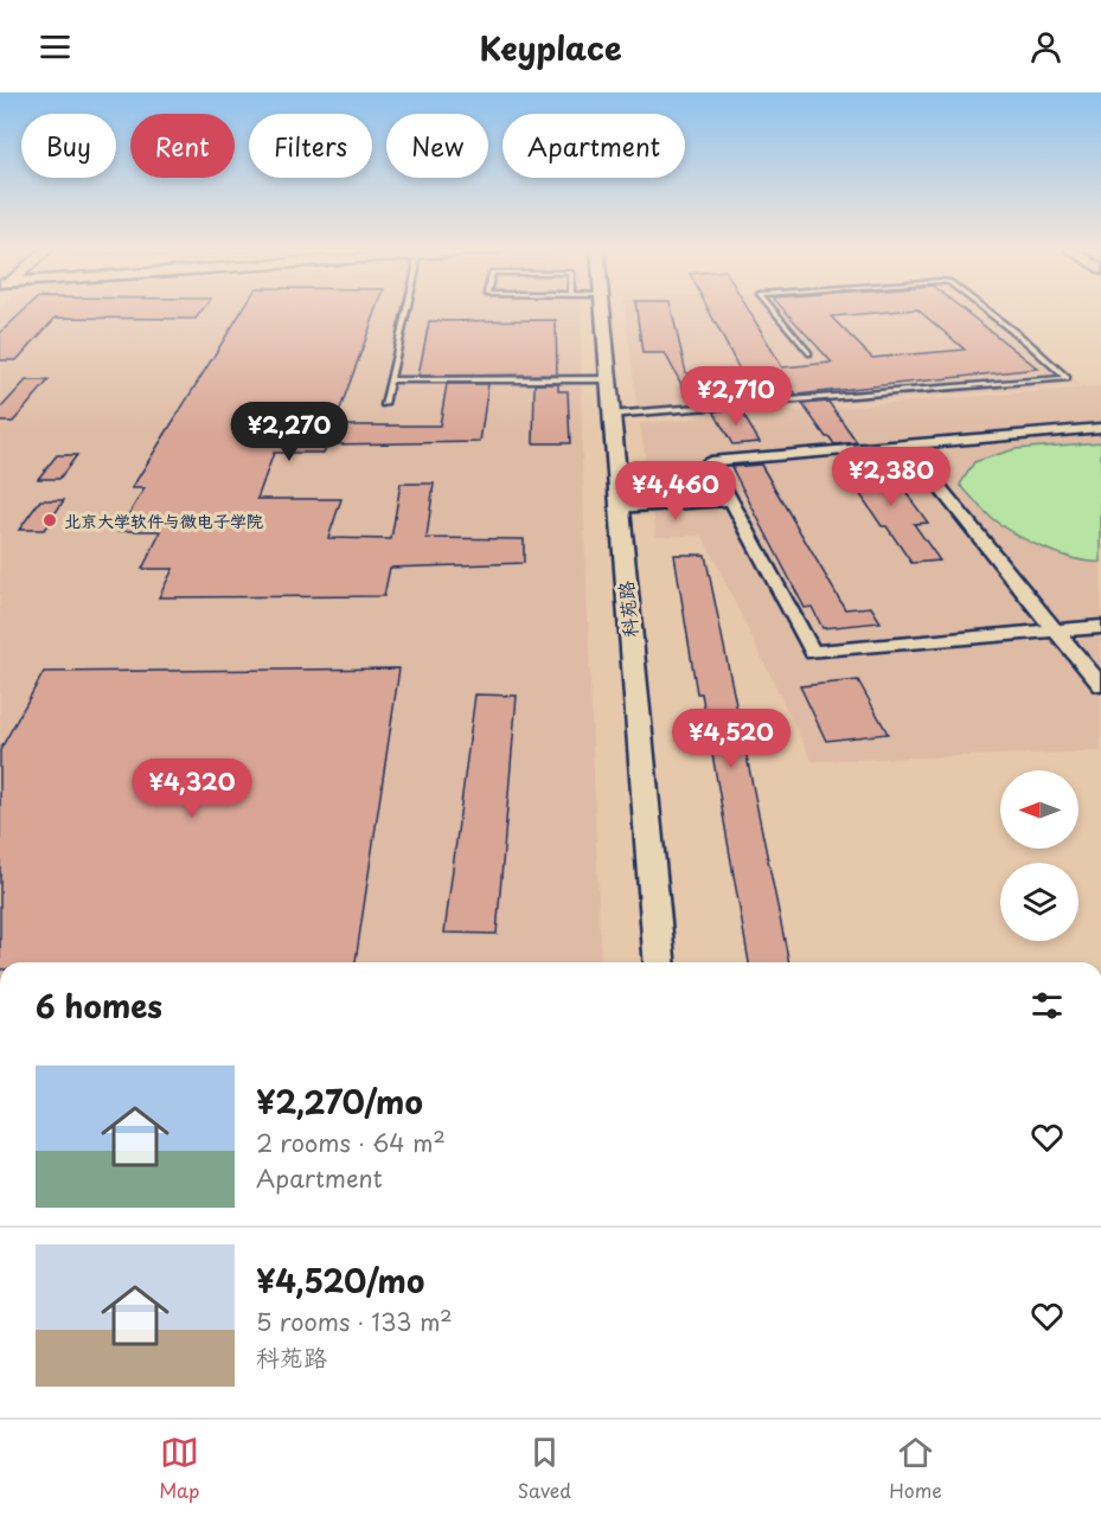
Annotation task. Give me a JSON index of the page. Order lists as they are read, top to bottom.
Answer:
{
  "streets": {
    "street": ["科苑路"]
  },
  "places": ["北京大学软件与微电子学院"],
  "north": "left",
  "page": {
    "header": "Keyplace",
    "chip": [
      "Buy",
      "Rent",
      "Filters",
      "New",
      "Apartment"
    ],
    "price": [
      "¥2,710",
      "¥2,270",
      "¥2,380",
      "¥4,460",
      "¥4,520",
      "¥4,320"
    ],
    "heading": "6 homes",
    "list": [
      {
        "name": "¥2,270/mo",
        "note": "2 rooms · 64 m² · Apartment"
      },
      {
        "name": "¥4,520/mo",
        "note": "5 rooms · 133 m² · 科苑路"
      }
    ],
    "tabs": ["Map", "Saved", "Home"]
  }
}
